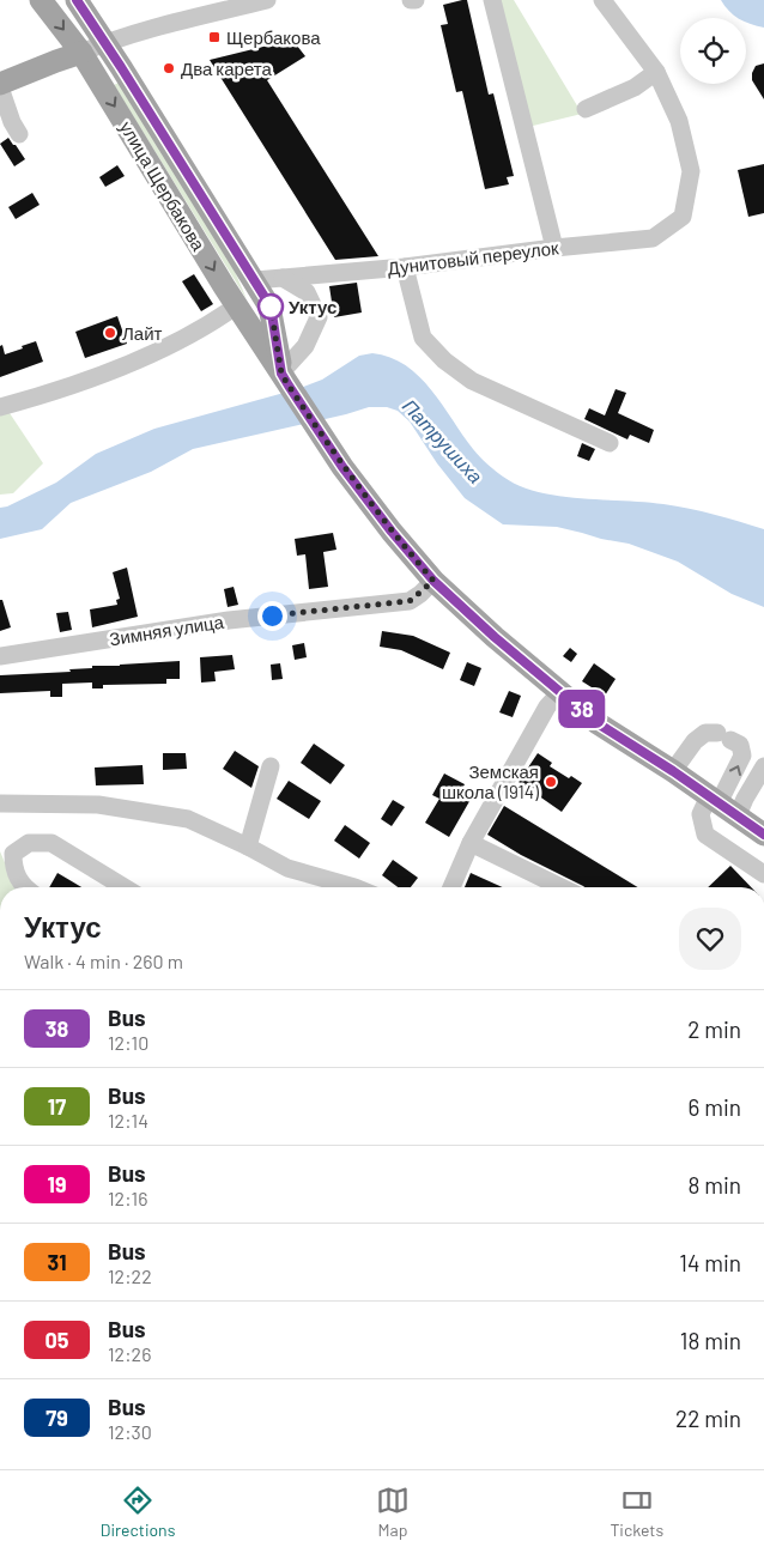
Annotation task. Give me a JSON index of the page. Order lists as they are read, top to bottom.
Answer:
{
  "streets": {
    "main road": ["улица Щербакова"],
    "street": ["Дунитовый переулок", "Зимняя улица"]
  },
  "crossings": [
    ["улица Щербакова", "Дунитовый переулок"],
    ["улица Щербакова", "Зимняя улица"]
  ],
  "water": ["Патрушиха"],
  "places": {
    "transit": ["Щербакова"],
    "other": [
      "Два карета",
      "Уктус",
      "Лайт",
      "Земская школа (1914)"
    ]
  },
  "lines": ["bus line 38"],
  "page": {
    "on_map": "38",
    "heading": ["Уктус", "Walk · 4 min · 260 m"],
    "list": [
      {
        "mark": "38",
        "name": "Bus",
        "note": "12:10",
        "value": "2 min"
      },
      {
        "mark": "17",
        "name": "Bus",
        "note": "12:14",
        "value": "6 min"
      },
      {
        "mark": "19",
        "name": "Bus",
        "note": "12:16",
        "value": "8 min"
      },
      {
        "mark": "31",
        "name": "Bus",
        "note": "12:22",
        "value": "14 min"
      },
      {
        "mark": "05",
        "name": "Bus",
        "note": "12:26",
        "value": "18 min"
      },
      {
        "mark": "79",
        "name": "Bus",
        "note": "12:30",
        "value": "22 min"
      }
    ],
    "tabs": ["Directions", "Map", "Tickets"]
  }
}
